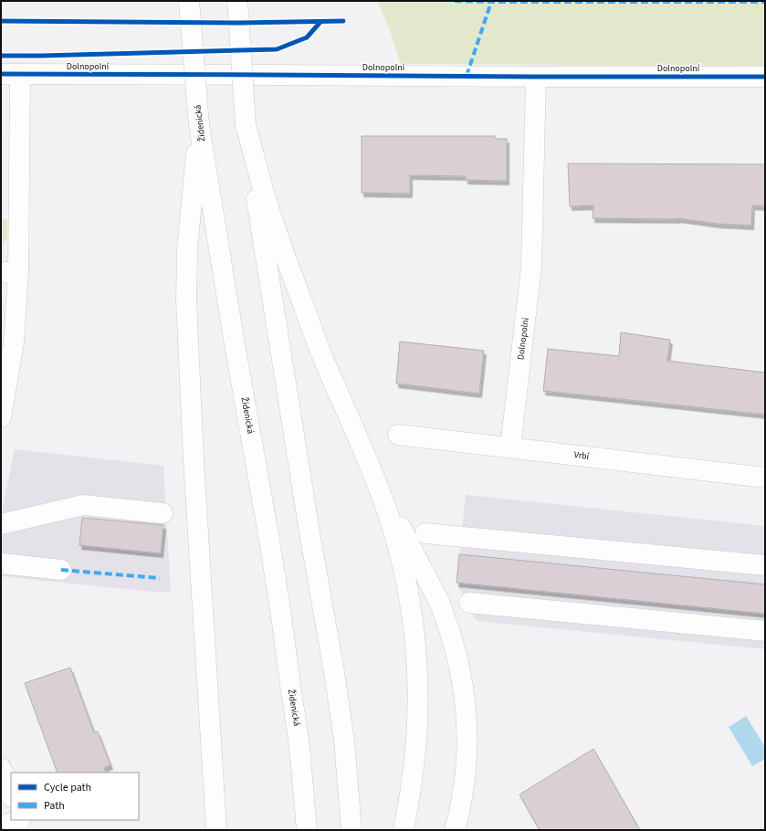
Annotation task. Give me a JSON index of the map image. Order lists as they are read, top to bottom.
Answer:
{
  "streets": {
    "main road": ["Dolnopolní", "Židenická", "Vrbí"]
  },
  "crossings": [
    ["Dolnopolní", "Vrbí"]
  ],
  "legend": ["Cycle path", "Path"]
}
